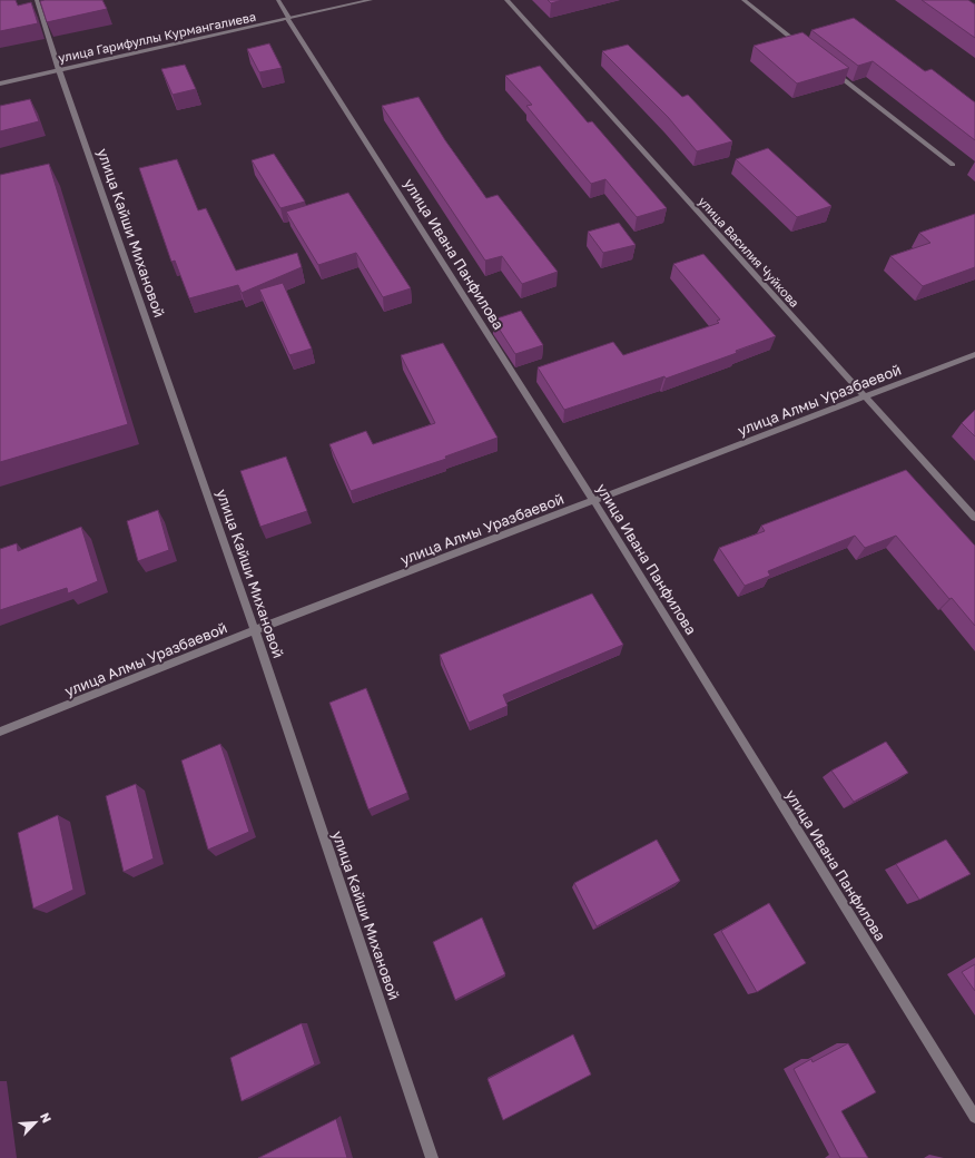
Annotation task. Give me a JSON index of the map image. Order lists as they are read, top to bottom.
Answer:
{
  "streets": {
    "street": [
      "улица Гарифуллы Курмангалиева",
      "улица Кайши Михановой",
      "улица Василия Чуйкова",
      "улица Ивана Панфилова",
      "улица Алмы Уразбаевой"
    ]
  },
  "crossings": [
    ["улица Гарифуллы Курмангалиева", "улица Кайши Михановой"],
    ["улица Гарифуллы Курмангалиева", "улица Ивана Панфилова"],
    ["улица Кайши Михановой", "улица Алмы Уразбаевой"],
    ["улица Василия Чуйкова", "улица Алмы Уразбаевой"],
    ["улица Ивана Панфилова", "улица Алмы Уразбаевой"]
  ],
  "north": "top right"
}
